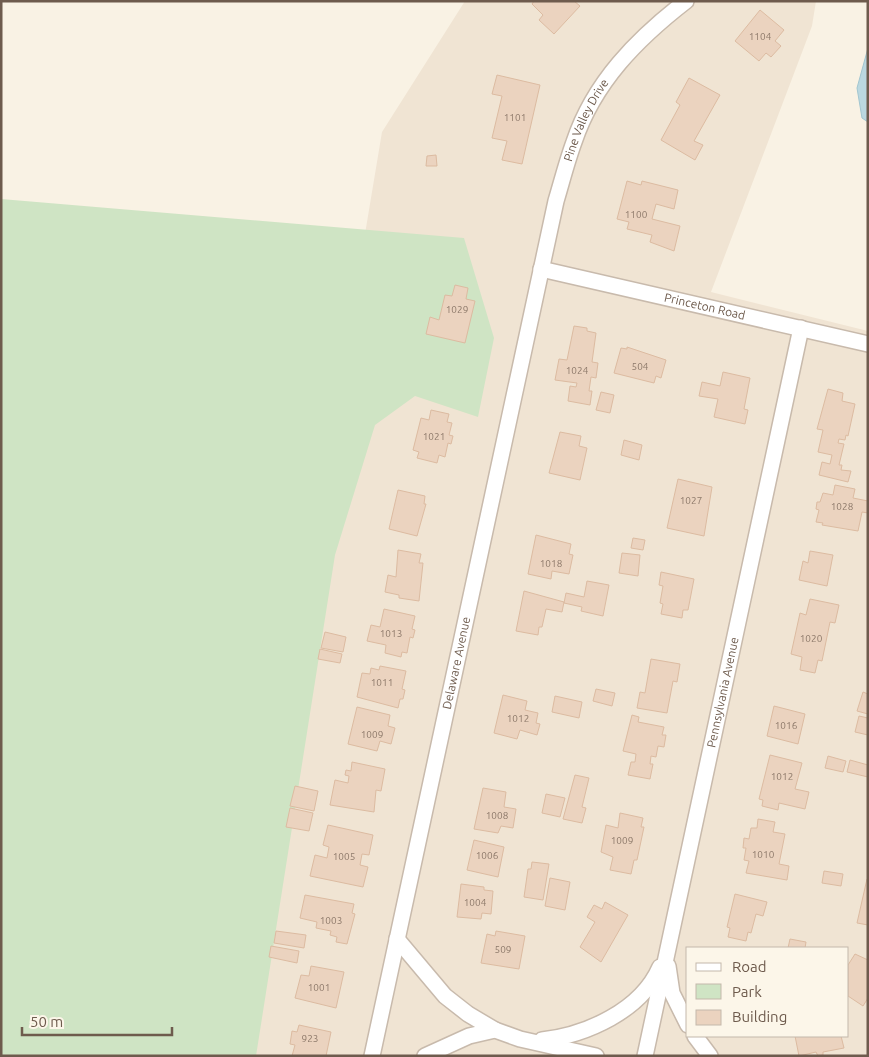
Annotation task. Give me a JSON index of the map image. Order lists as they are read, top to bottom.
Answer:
{
  "streets": {
    "street": [
      "Pine Valley Drive",
      "Princeton Road",
      "Delaware Avenue",
      "Pennsylvania Avenue"
    ]
  },
  "crossings": [
    ["Pine Valley Drive", "Princeton Road"],
    ["Pine Valley Drive", "Delaware Avenue"],
    ["Princeton Road", "Delaware Avenue"],
    ["Princeton Road", "Pennsylvania Avenue"]
  ],
  "house_numbers": [
    "1104",
    "1101",
    "1100",
    "1029",
    "504",
    "1024",
    "1021",
    "1027",
    "1028",
    "1018",
    "1013",
    "1020",
    "1011",
    "1012",
    "1016",
    "1009",
    "1012",
    "1008",
    "1009",
    "1010",
    "1006",
    "1005",
    "1004",
    "1003",
    "509",
    "1001",
    "923"
  ],
  "legend": ["Road", "Park", "Building"],
  "scale_bar": "50 m"
}
